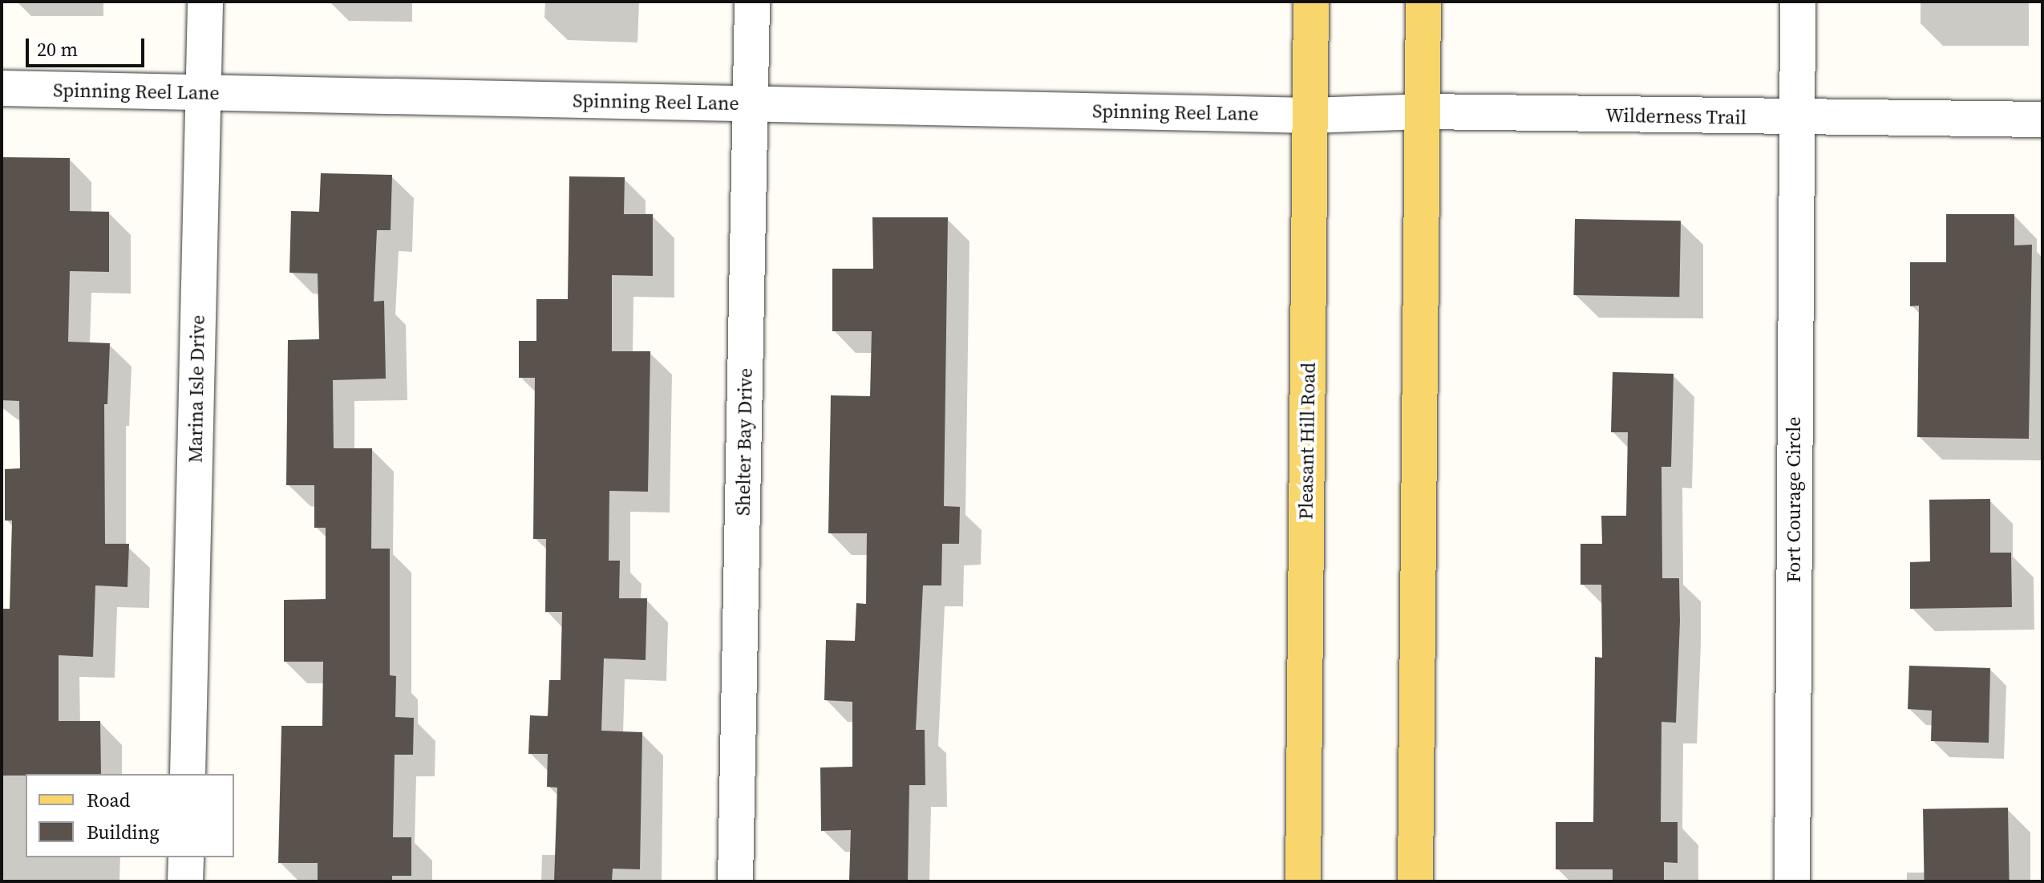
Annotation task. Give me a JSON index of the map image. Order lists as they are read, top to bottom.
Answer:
{
  "streets": {
    "main road": ["Pleasant Hill Road"],
    "street": [
      "Spinning Reel Lane",
      "Wilderness Trail",
      "Marina Isle Drive",
      "Shelter Bay Drive",
      "Fort Courage Circle"
    ]
  },
  "crossings": [
    ["Spinning Reel Lane", "Wilderness Trail"],
    ["Spinning Reel Lane", "Marina Isle Drive"],
    ["Spinning Reel Lane", "Pleasant Hill Road"],
    ["Spinning Reel Lane", "Shelter Bay Drive"],
    ["Wilderness Trail", "Pleasant Hill Road"],
    ["Wilderness Trail", "Fort Courage Circle"]
  ],
  "legend": ["Road", "Building"],
  "scale_bar": "20 m"
}
